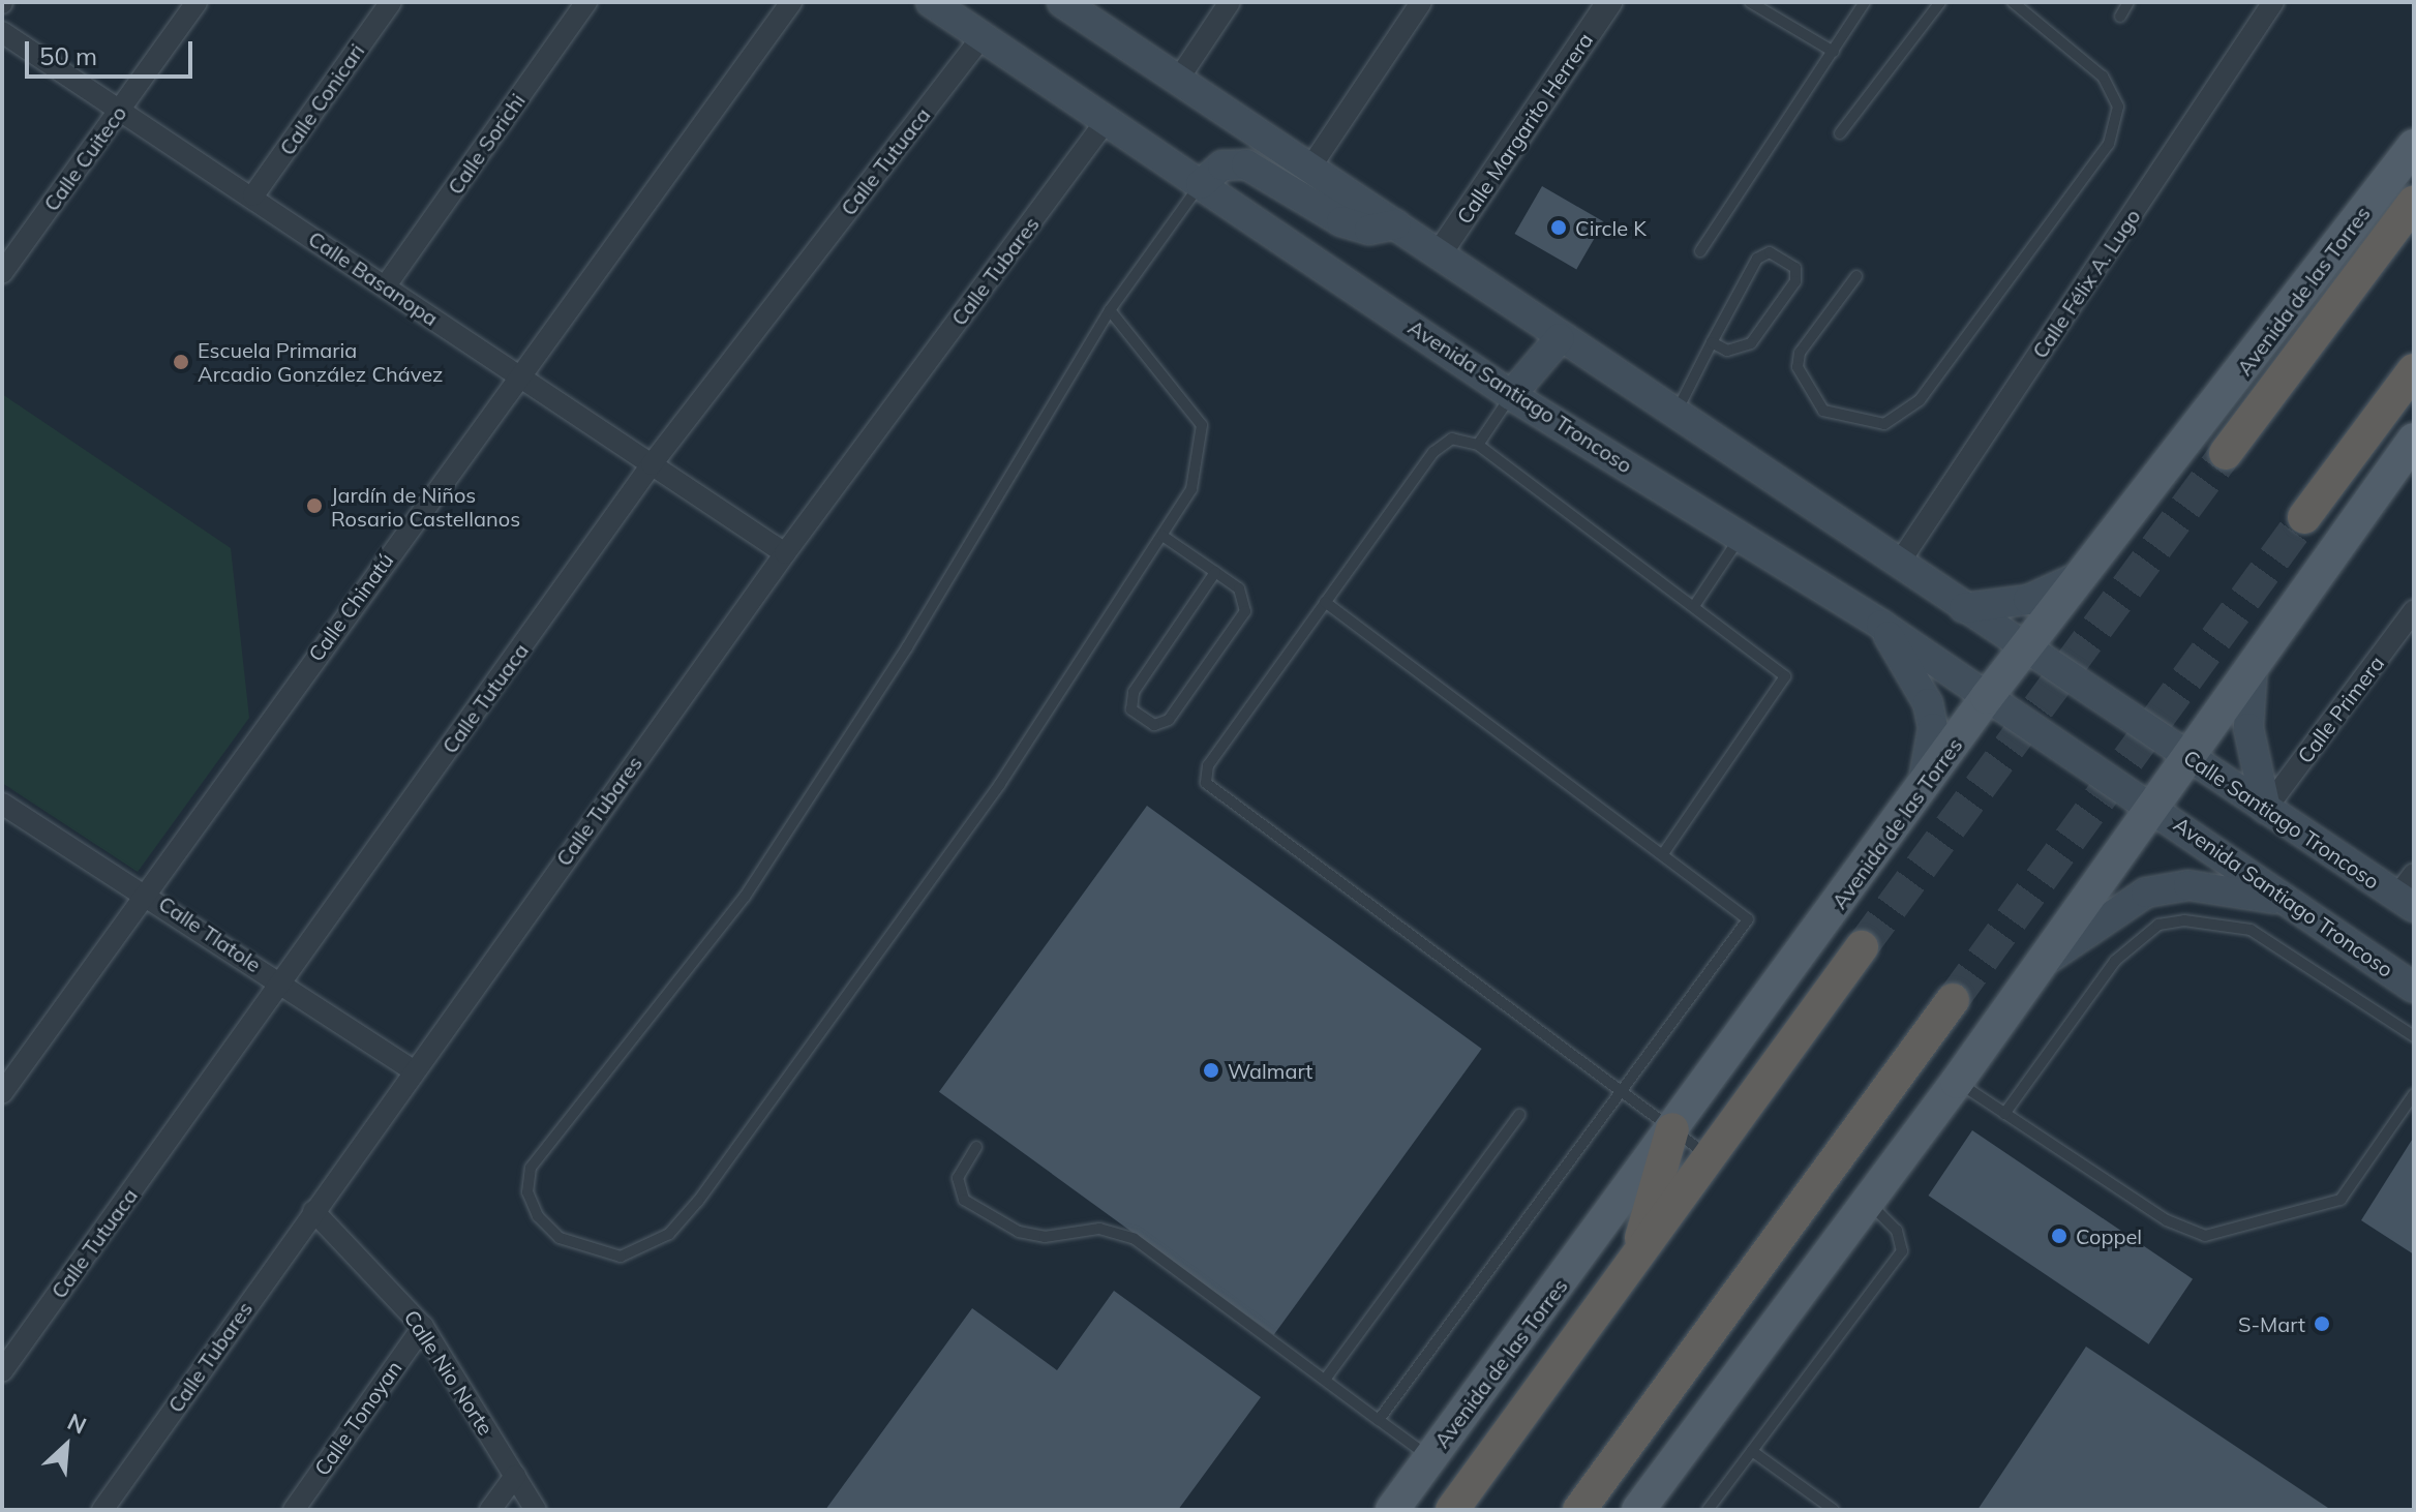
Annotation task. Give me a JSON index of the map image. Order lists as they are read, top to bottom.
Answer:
{
  "streets": {
    "highway": ["Avenida de las Torres"],
    "main road": ["Avenida Santiago Troncoso", "Calle Santiago Troncoso"],
    "street": [
      "Calle Conicari",
      "Calle Margarito Herrera",
      "Calle Sorichi",
      "Calle Cuiteco",
      "Calle Tutuaca",
      "Calle Tubares",
      "Calle Basanopa",
      "Calle Félix A. Lugo",
      "Calle Chinatú",
      "Calle Primera",
      "Calle Tlatole",
      "Calle Nio Norte",
      "Calle Tonoyan"
    ]
  },
  "crossings": [
    ["Calle Conicari", "Calle Basanopa"],
    ["Calle Sorichi", "Calle Basanopa"],
    ["Calle Cuiteco", "Calle Basanopa"],
    ["Calle Tutuaca", "Calle Basanopa"],
    ["Calle Tutuaca", "Avenida Santiago Troncoso"],
    ["Calle Tutuaca", "Calle Tlatole"],
    ["Calle Tubares", "Calle Basanopa"],
    ["Calle Tubares", "Avenida Santiago Troncoso"],
    ["Calle Tubares", "Calle Tlatole"],
    ["Calle Tubares", "Calle Nio Norte"],
    ["Calle Basanopa", "Calle Chinatú"],
    ["Avenida de las Torres", "Avenida Santiago Troncoso"],
    ["Avenida de las Torres", "Calle Santiago Troncoso"],
    ["Calle Chinatú", "Calle Tlatole"],
    ["Calle Primera", "Calle Santiago Troncoso"],
    ["Calle Nio Norte", "Calle Tonoyan"]
  ],
  "places": [
    "Circle K",
    "Escuela Primaria Arcadio González Chávez",
    "Jardín de Niños Rosario Castellanos",
    "Walmart",
    "Coppel",
    "S-Mart"
  ],
  "scale_bar": "50 m",
  "north": "top right"
}
